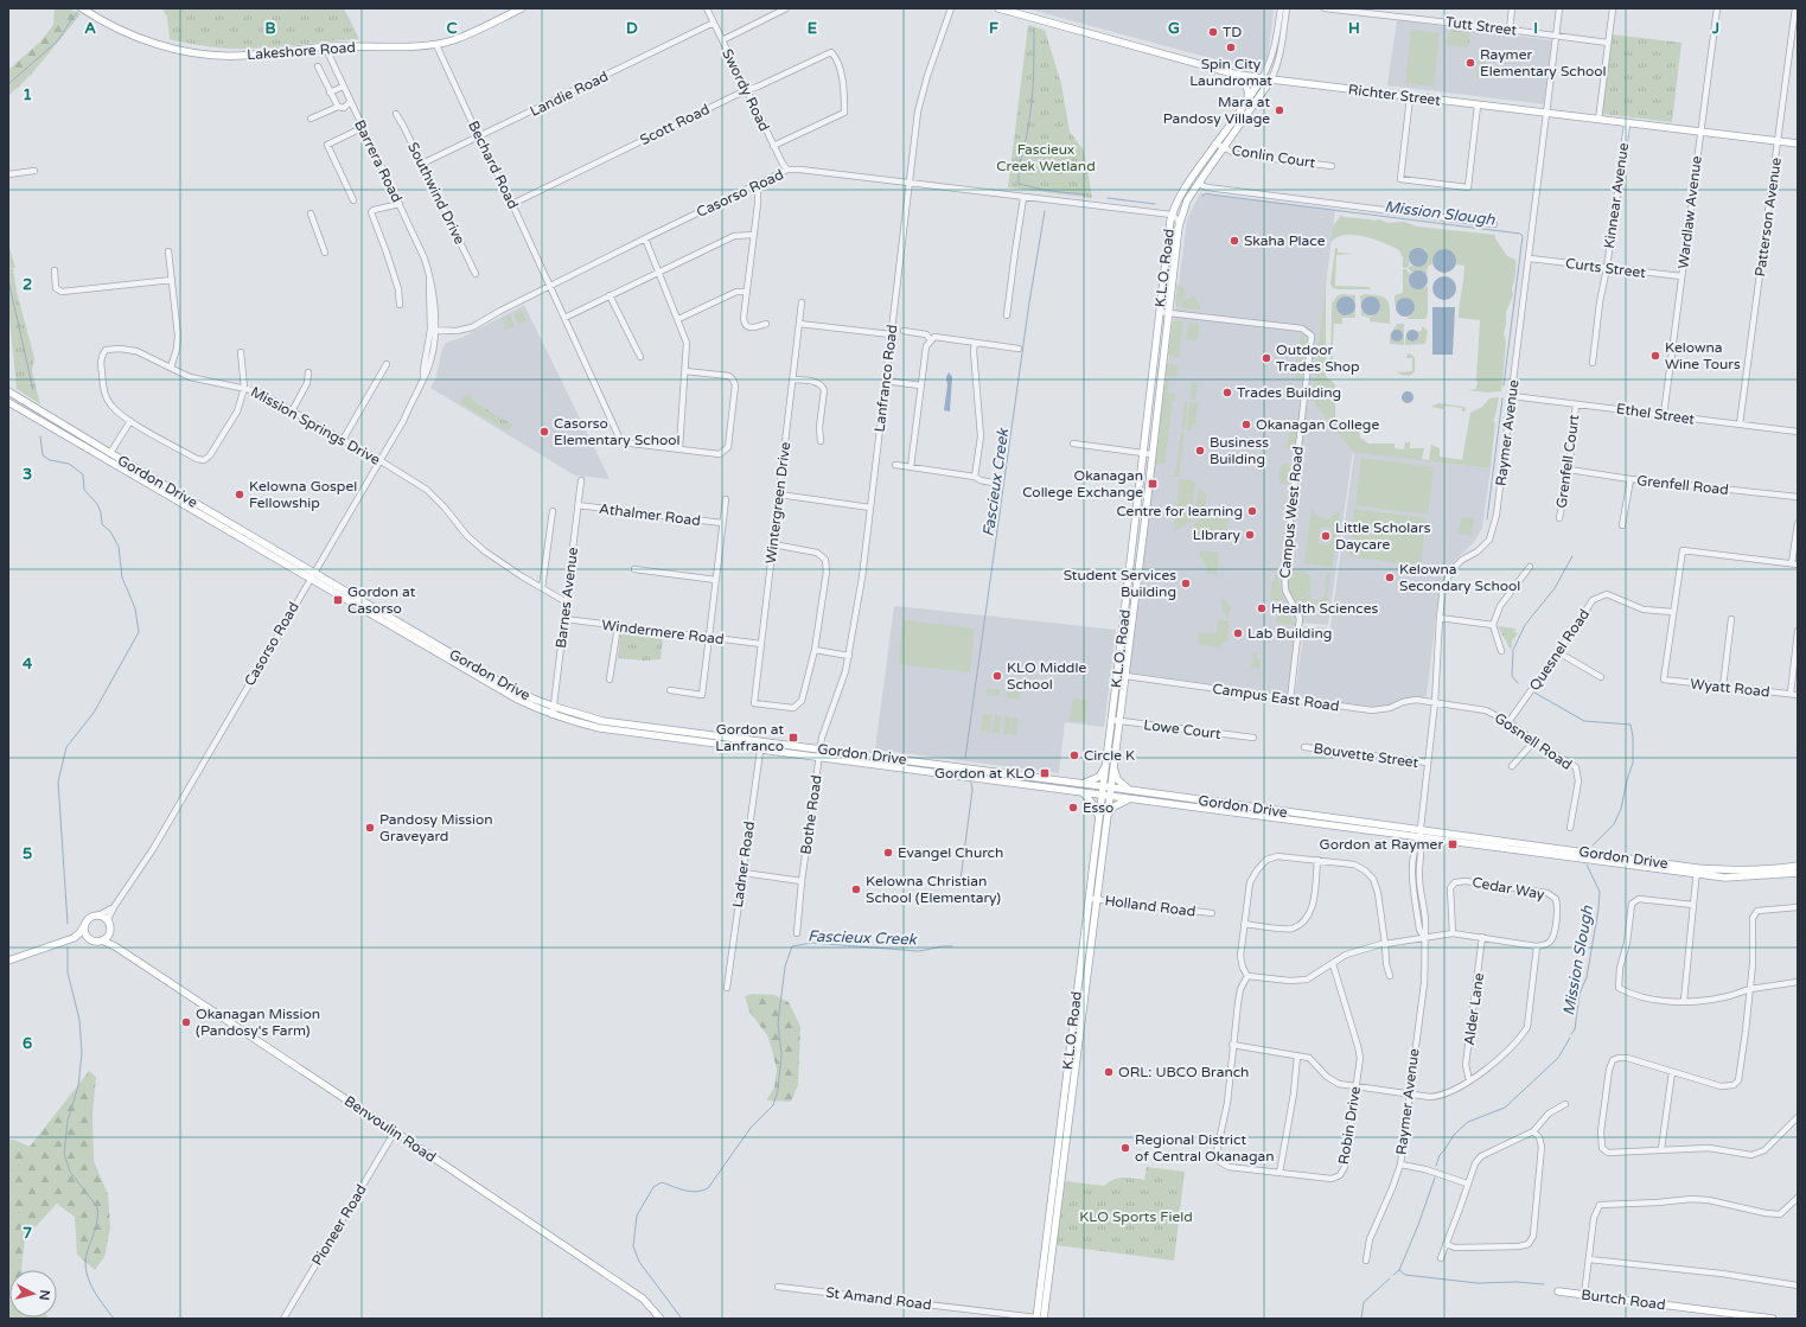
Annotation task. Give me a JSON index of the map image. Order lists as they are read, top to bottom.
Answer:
{
  "streets": {
    "main road": [
      "Lakeshore Road",
      "Richter Street",
      "K.L.O. Road",
      "Gordon Drive",
      "Benvoulin Road",
      "Burtch Road"
    ],
    "street": [
      "Tutt Street",
      "Swordy Road",
      "Landie Road",
      "Scott Road",
      "Conlin Court",
      "Barrera Road",
      "Bechard Road",
      "Southwind Drive",
      "Casorso Road",
      "Kinnear Avenue",
      "Wardlaw Avenue",
      "Patterson Avenue",
      "Curts Street",
      "Lanfranco Road",
      "Ethel Street",
      "Mission Springs Drive",
      "Raymer Avenue",
      "Grenfell Court",
      "Grenfell Road",
      "Wintergreen Drive",
      "Campus West Road",
      "Athalmer Road",
      "Barnes Avenue",
      "Windermere Road",
      "Quesnel Road",
      "Wyatt Road",
      "Campus East Road",
      "Lowe Court",
      "Gosnell Road",
      "Bouvette Street",
      "Bothe Road",
      "Ladner Road",
      "Cedar Way",
      "Holland Road",
      "Alder Lane",
      "Robin Drive",
      "Pioneer Road",
      "St Amand Road"
    ]
  },
  "crossings": [
    ["Tutt Street", "Raymer Avenue"],
    ["Lakeshore Road", "Barrera Road"],
    ["Lakeshore Road", "Bechard Road"],
    ["Swordy Road", "Landie Road"],
    ["Swordy Road", "Scott Road"],
    ["Swordy Road", "Casorso Road"],
    ["Landie Road", "Bechard Road"],
    ["Landie Road", "Southwind Drive"],
    ["Richter Street", "Kinnear Avenue"],
    ["Richter Street", "Wardlaw Avenue"],
    ["Richter Street", "Patterson Avenue"],
    ["Richter Street", "K.L.O. Road"],
    ["Richter Street", "Raymer Avenue"],
    ["Scott Road", "Bechard Road"],
    ["Conlin Court", "K.L.O. Road"],
    ["Barrera Road", "Casorso Road"],
    ["Bechard Road", "Casorso Road"],
    ["Casorso Road", "K.L.O. Road"],
    ["Casorso Road", "Lanfranco Road"],
    ["Casorso Road", "Mission Springs Drive"],
    ["Casorso Road", "Gordon Drive"],
    ["Casorso Road", "Benvoulin Road"],
    ["Kinnear Avenue", "Curts Street"],
    ["Wardlaw Avenue", "Curts Street"],
    ["Wardlaw Avenue", "Ethel Street"],
    ["Patterson Avenue", "Ethel Street"],
    ["K.L.O. Road", "Gordon Drive"],
    ["K.L.O. Road", "Campus West Road"],
    ["K.L.O. Road", "Campus East Road"],
    ["K.L.O. Road", "Lowe Court"],
    ["K.L.O. Road", "Holland Road"],
    ["K.L.O. Road", "St Amand Road"],
    ["Curts Street", "Raymer Avenue"],
    ["Lanfranco Road", "Gordon Drive"],
    ["Lanfranco Road", "Bothe Road"],
    ["Ethel Street", "Raymer Avenue"],
    ["Ethel Street", "Grenfell Court"],
    ["Mission Springs Drive", "Barnes Avenue"],
    ["Raymer Avenue", "Gordon Drive"],
    ["Raymer Avenue", "Campus East Road"],
    ["Raymer Avenue", "Gosnell Road"],
    ["Raymer Avenue", "Bouvette Street"],
    ["Grenfell Court", "Grenfell Road"],
    ["Gordon Drive", "Barnes Avenue"],
    ["Gordon Drive", "Bothe Road"],
    ["Gordon Drive", "Ladner Road"],
    ["Wintergreen Drive", "Windermere Road"],
    ["Campus West Road", "Campus East Road"],
    ["Athalmer Road", "Barnes Avenue"],
    ["Barnes Avenue", "Windermere Road"],
    ["Quesnel Road", "Wyatt Road"],
    ["Quesnel Road", "Gosnell Road"],
    ["Campus East Road", "Gosnell Road"],
    ["Benvoulin Road", "Pioneer Road"]
  ],
  "water": ["Mission Slough", "Fascieux Creek"],
  "parks": ["Fascieux Creek Wetland", "KLO Sports Field"],
  "places": {
    "other": [
      "TD",
      "Spin City Laundromat",
      "Raymer Elementary School",
      "Mara at Pandosy Village",
      "Skaha Place",
      "Kelowna Wine Tours",
      "Outdoor Trades Shop",
      "Trades Building",
      "Okanagan College",
      "Casorso Elementary School",
      "Business Building",
      "Kelowna Gospel Fellowship",
      "Centre for learning",
      "LIbrary",
      "Little Scholars Daycare",
      "Kelowna Secondary School",
      "Student Services Building",
      "Health Sciences",
      "Lab Building",
      "KLO Middle School",
      "Circle K",
      "Esso",
      "Pandosy Mission Graveyard",
      "Evangel Church",
      "Kelowna Christian School (Elementary)",
      "Okanagan Mission (Pandosy's Farm)",
      "ORL: UBCO Branch",
      "Regional District of Central Okanagan"
    ],
    "transit": [
      "Okanagan College Exchange",
      "Gordon at Casorso",
      "Gordon at Lanfranco",
      "Gordon at KLO",
      "Gordon at Raymer"
    ]
  },
  "north": "right",
  "grid": {
    "columns": [
      "A",
      "B",
      "C",
      "D",
      "E",
      "F",
      "G",
      "H",
      "I",
      "J"
    ],
    "rows": [
      "1",
      "2",
      "3",
      "4",
      "5",
      "6",
      "7"
    ]
  }
}
